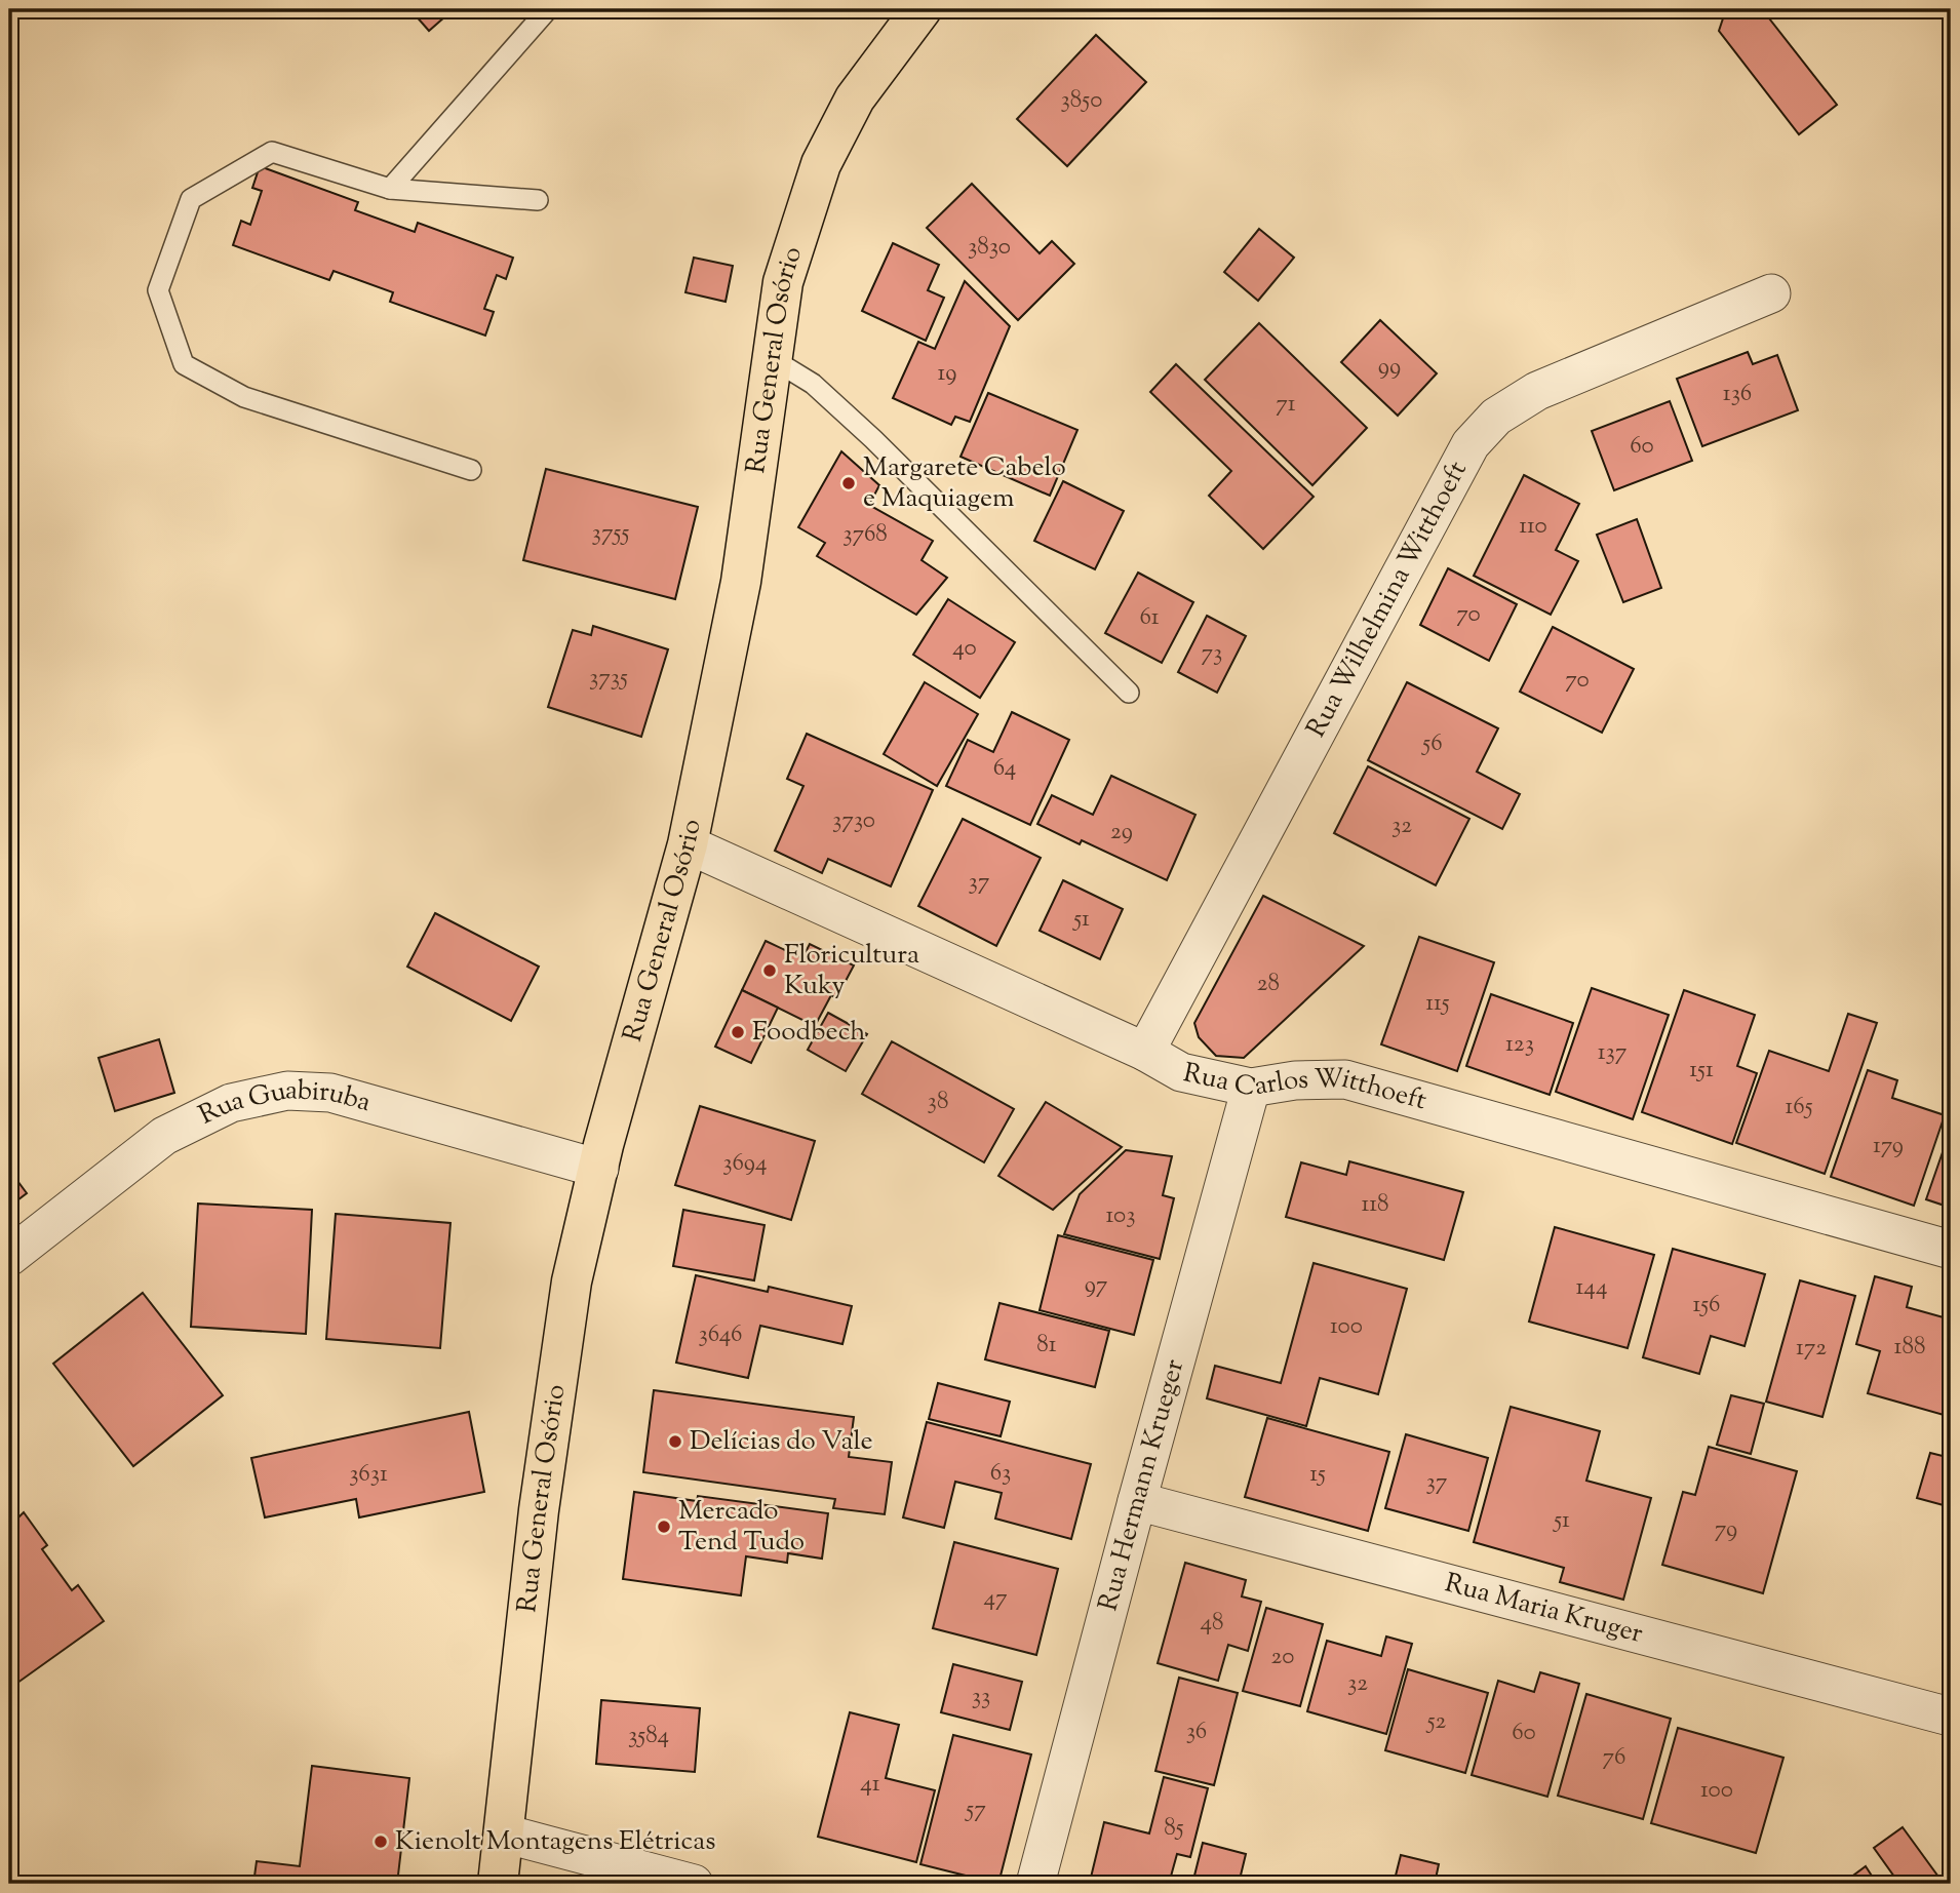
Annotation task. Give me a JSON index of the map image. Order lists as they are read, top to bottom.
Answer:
{
  "streets": {
    "main road": ["Rua General Osório"],
    "street": [
      "Rua Wilhelmina Witthoeft",
      "Rua Carlos Witthoeft",
      "Rua Guabiruba",
      "Rua Hermann Krueger",
      "Rua Maria Kruger"
    ]
  },
  "crossings": [
    ["Rua General Osório", "Rua Carlos Witthoeft"],
    ["Rua General Osório", "Rua Guabiruba"],
    ["Rua Wilhelmina Witthoeft", "Rua Carlos Witthoeft"],
    ["Rua Carlos Witthoeft", "Rua Hermann Krueger"],
    ["Rua Hermann Krueger", "Rua Maria Kruger"]
  ],
  "places": [
    "Margarete Cabelo e Maquiagem",
    "Floricultura Kuky",
    "Foodbech",
    "Delícias do Vale",
    "Mercado Tend Tudo",
    "Kienolt Montagens Elétricas"
  ],
  "house_numbers": [
    "3850",
    "3830",
    "99",
    "19",
    "136",
    "71",
    "60",
    "110",
    "3755",
    "3768",
    "70",
    "61",
    "40",
    "73",
    "3735",
    "70",
    "56",
    "64",
    "3730",
    "32",
    "29",
    "37",
    "51",
    "28",
    "115",
    "123",
    "137",
    "151",
    "38",
    "165",
    "179",
    "3694",
    "118",
    "103",
    "97",
    "144",
    "156",
    "100",
    "3646",
    "81",
    "188",
    "172",
    "63",
    "3631",
    "15",
    "37",
    "51",
    "79",
    "47",
    "48",
    "20",
    "32",
    "33",
    "52",
    "36",
    "60",
    "3584",
    "76",
    "41",
    "100",
    "57",
    "85"
  ]
}
